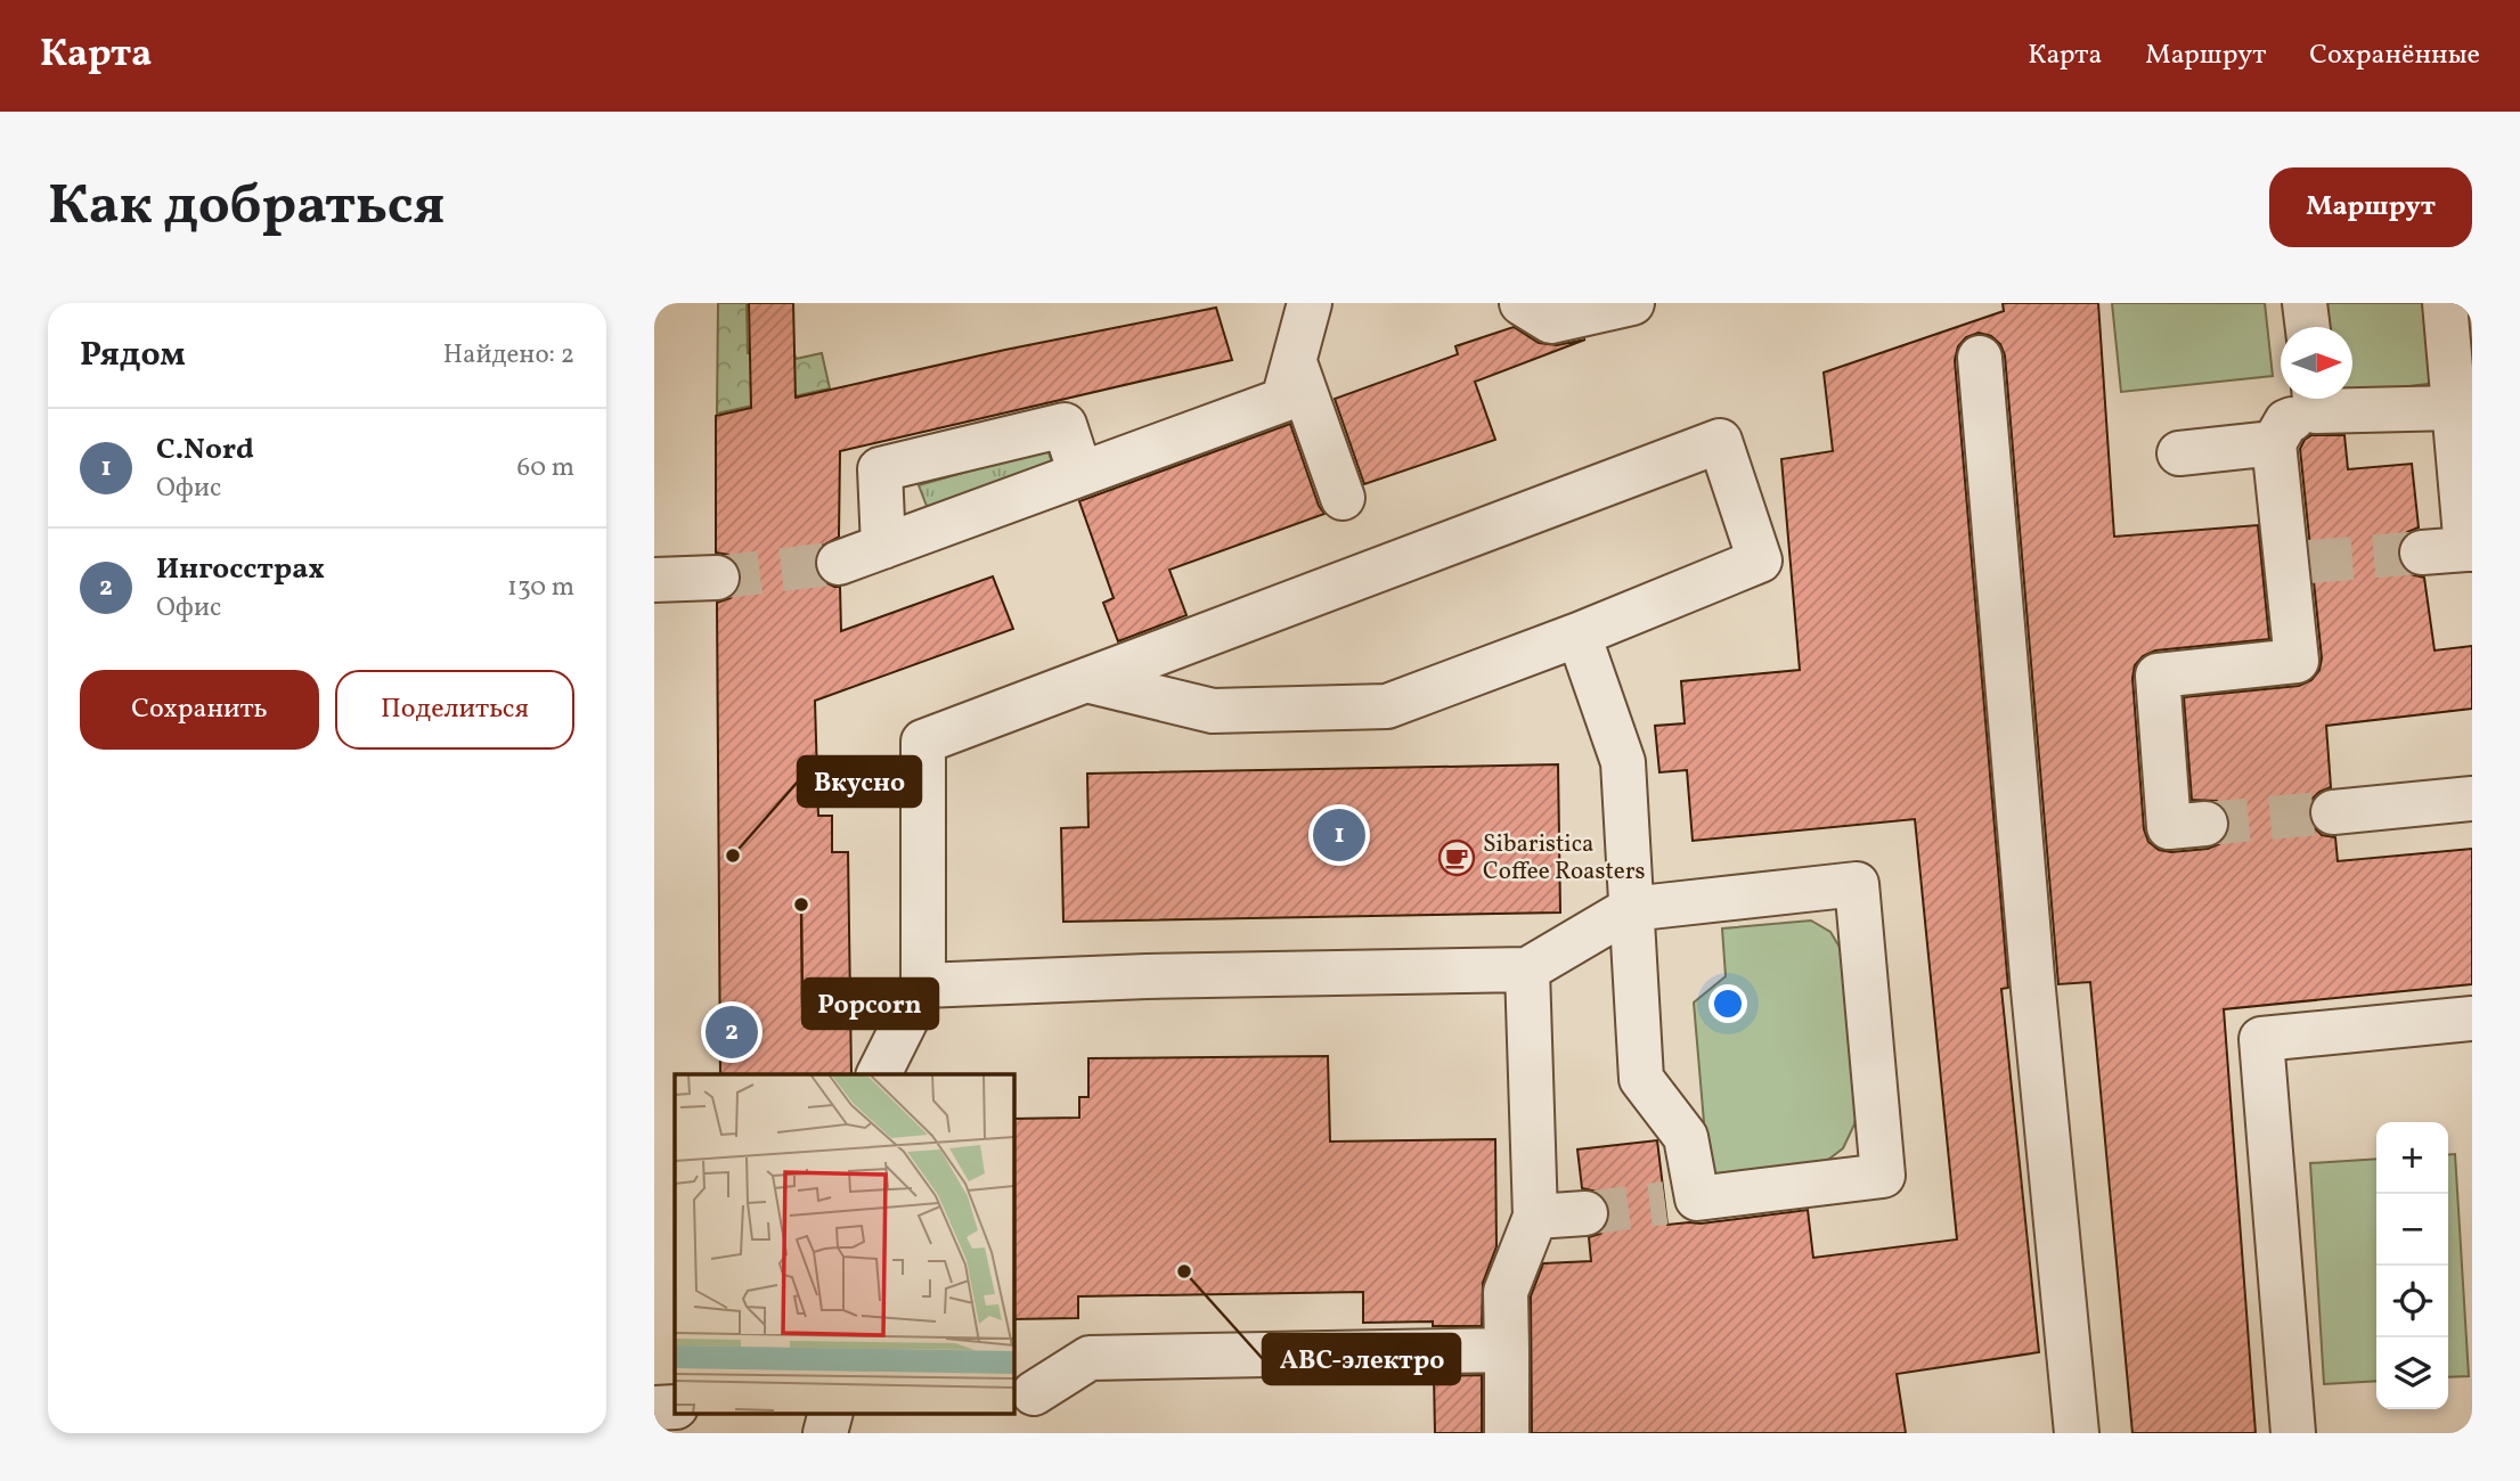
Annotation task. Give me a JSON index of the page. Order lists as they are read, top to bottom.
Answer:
{
  "places": {
    "other": ["Вкусно", "Popcorn", "АВС-электро"],
    "cafe": ["Sibaristica Coffee Roasters"]
  },
  "north": "right",
  "page": {
    "header": "Карта",
    "nav": ["Карта", "Маршрут", "Сохранённые"],
    "buttons": [
      "Маршрут",
      ["Сохранить", "Поделиться"]
    ],
    "title": "Как добраться",
    "heading": ["Рядом", "Найдено: 2"],
    "list": [
      {
        "mark": "1",
        "name": "C.Nord",
        "note": "Офис",
        "value": "60 m"
      },
      {
        "mark": "2",
        "name": "Ингосстрах",
        "note": "Офис",
        "value": "130 m"
      }
    ],
    "pins": ["1", "2"],
    "map_buttons": ["+", "−"]
  }
}
